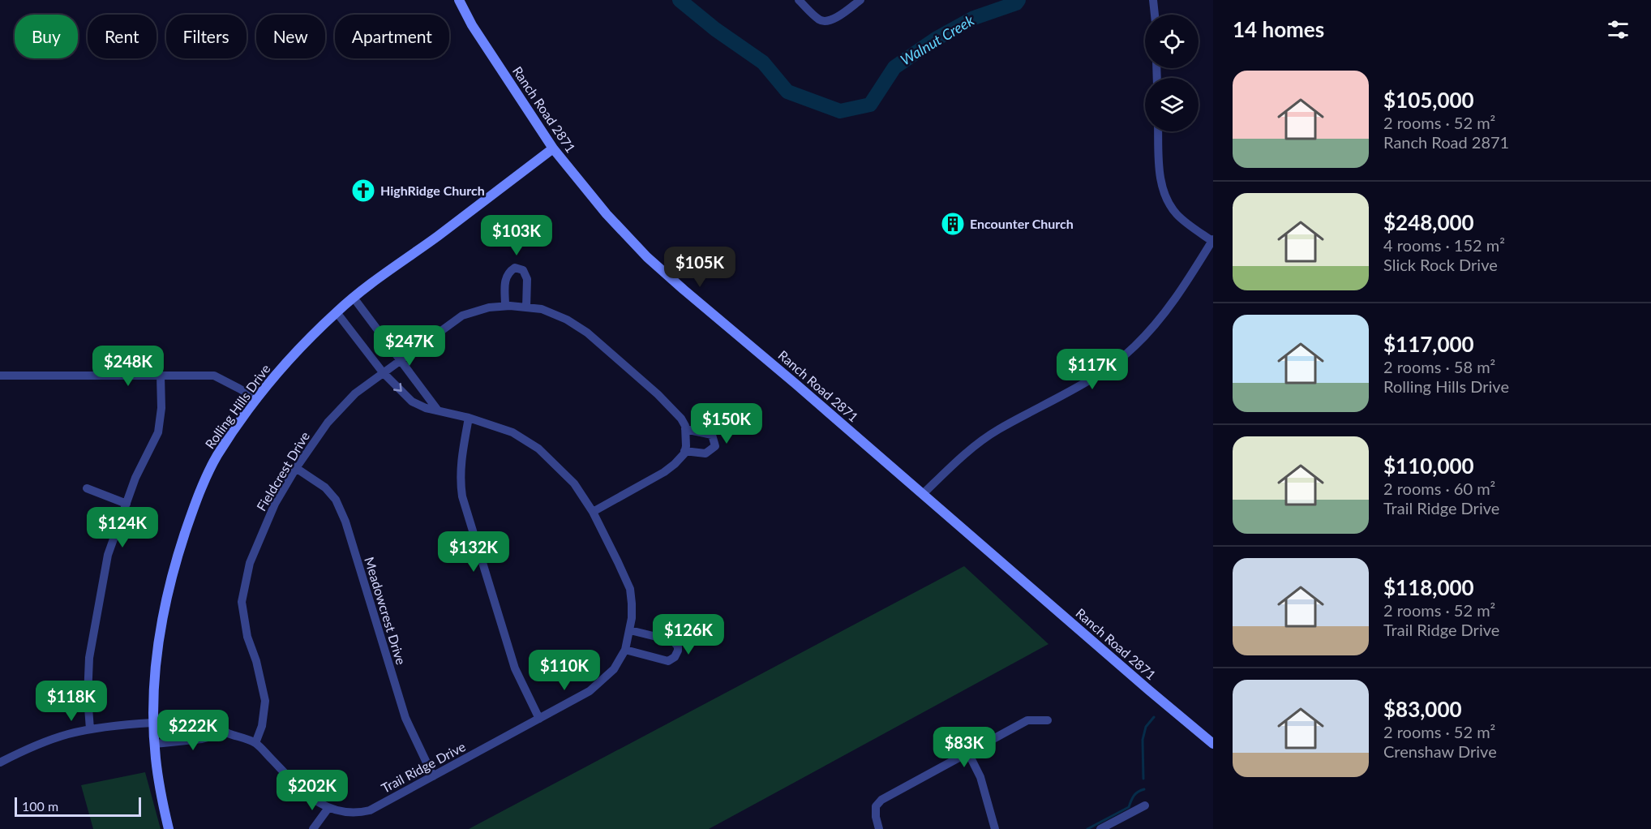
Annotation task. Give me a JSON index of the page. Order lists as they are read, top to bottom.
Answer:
{
  "streets": {
    "main road": ["Ranch Road 2871", "Rolling Hills Drive"],
    "street": ["Fieldcrest Drive", "Meadowcrest Drive", "Trail Ridge Drive"]
  },
  "crossings": [
    ["Ranch Road 2871", "Rolling Hills Drive"],
    ["Rolling Hills Drive", "Trail Ridge Drive"],
    ["Fieldcrest Drive", "Meadowcrest Drive"],
    ["Fieldcrest Drive", "Trail Ridge Drive"],
    ["Meadowcrest Drive", "Trail Ridge Drive"]
  ],
  "water": ["Walnut Creek"],
  "places": {
    "church": ["HighRidge Church"],
    "building": ["Encounter Church"]
  },
  "scale_bar": "100 m",
  "page": {
    "heading": "14 homes",
    "chip": [
      "Buy",
      "Rent",
      "Filters",
      "New",
      "Apartment"
    ],
    "list": [
      {
        "name": "$105,000",
        "note": "2 rooms · 52 m² · Ranch Road 2871"
      },
      {
        "name": "$248,000",
        "note": "4 rooms · 152 m² · Slick Rock Drive"
      },
      {
        "name": "$117,000",
        "note": "2 rooms · 58 m² · Rolling Hills Drive"
      },
      {
        "name": "$110,000",
        "note": "2 rooms · 60 m² · Trail Ridge Drive"
      },
      {
        "name": "$118,000",
        "note": "2 rooms · 52 m² · Trail Ridge Drive"
      },
      {
        "name": "$83,000",
        "note": "2 rooms · 52 m² · Crenshaw Drive"
      }
    ],
    "price": [
      "$103K",
      "$105K",
      "$247K",
      "$248K",
      "$117K",
      "$150K",
      "$124K",
      "$132K",
      "$126K",
      "$110K",
      "$118K",
      "$222K",
      "$83K",
      "$202K"
    ],
    "scale": "100 m"
  }
}
